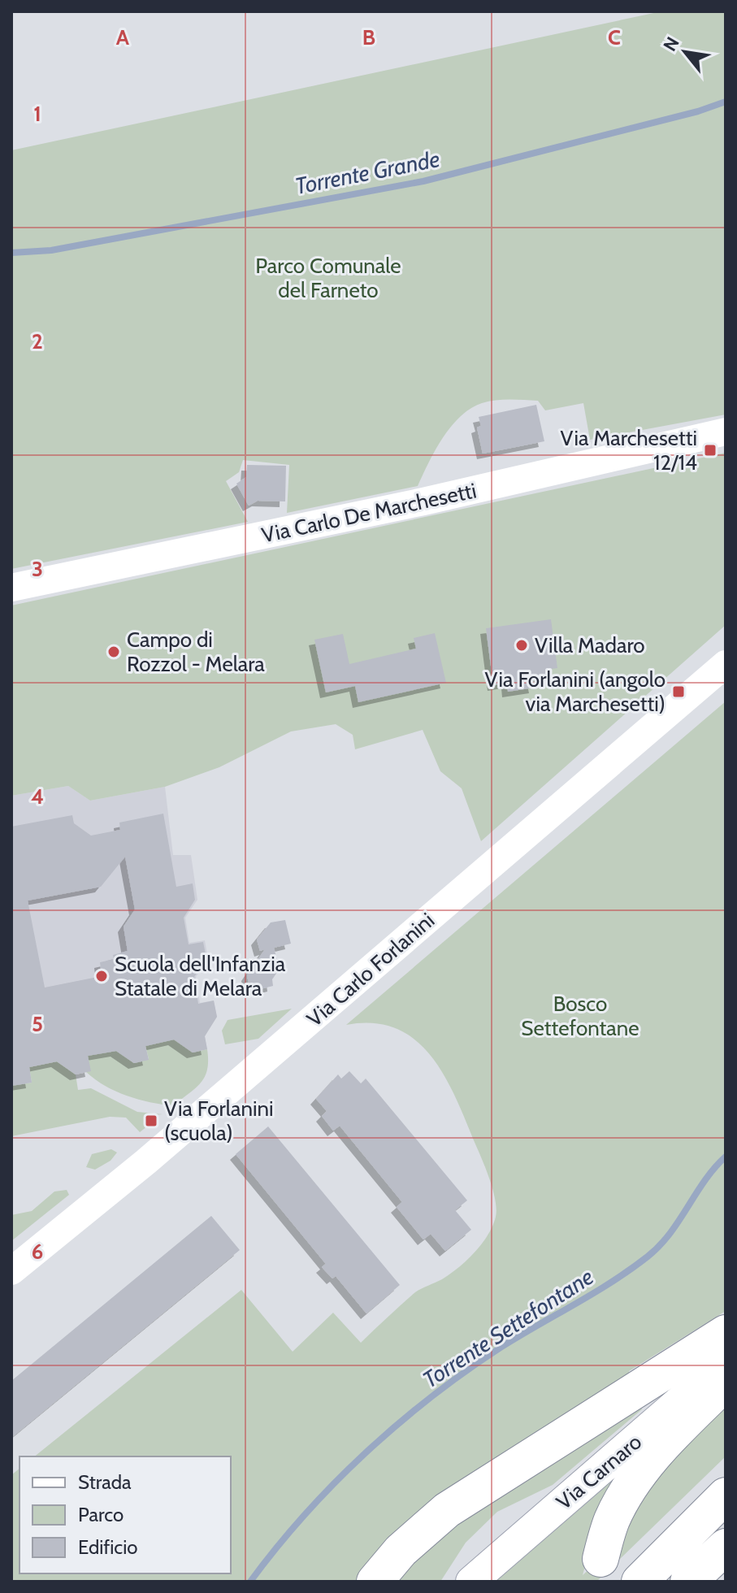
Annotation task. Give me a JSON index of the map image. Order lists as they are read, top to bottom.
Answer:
{
  "streets": {
    "main road": ["Via Carlo De Marchesetti", "Via Carlo Forlanini", "Via Carnaro"]
  },
  "water": ["Torrente Grande", "Torrente Settefontane"],
  "parks": ["Parco Comunale del Farneto", "Bosco Settefontane"],
  "places": {
    "transit": ["Via Marchesetti 12/14", "Via Forlanini (angolo via Marchesetti)", "Via Forlanini (scuola)"],
    "other": ["Villa Madaro", "Campo di Rozzol - Melara", "Scuola dell'Infanzia Statale di Melara"]
  },
  "legend": ["Strada", "Parco", "Edificio"],
  "north": "top left",
  "grid": {
    "columns": ["A", "B", "C"],
    "rows": [
      "1",
      "2",
      "3",
      "4",
      "5",
      "6"
    ]
  }
}
